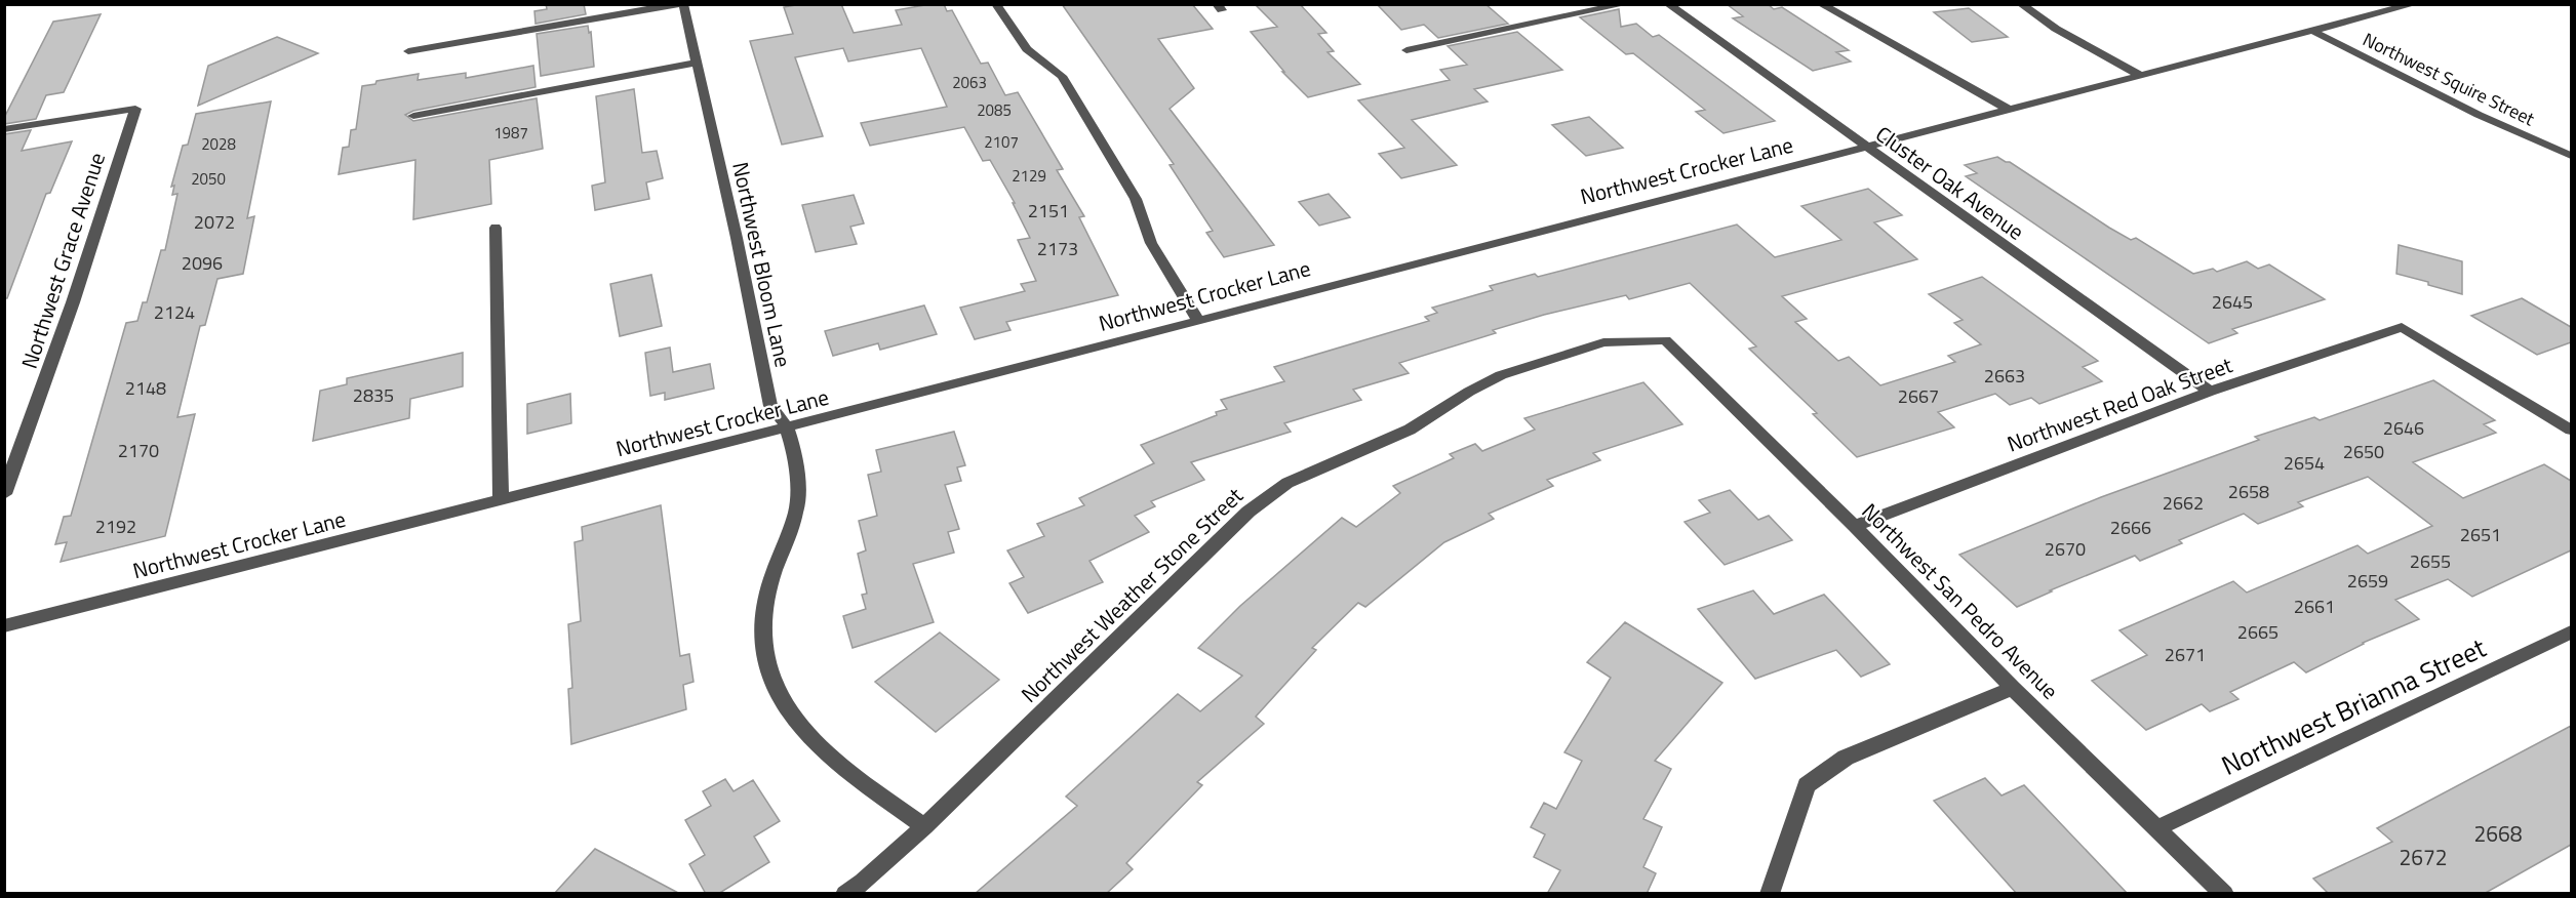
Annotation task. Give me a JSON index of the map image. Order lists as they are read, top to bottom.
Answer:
{
  "streets": {
    "street": [
      "Northwest Squire Street",
      "Northwest Crocker Lane",
      "Cluster Oak Avenue",
      "Northwest Grace Avenue",
      "Northwest Bloom Lane",
      "Northwest Red Oak Street",
      "Northwest Weather Stone Street",
      "Northwest San Pedro Avenue",
      "Northwest Brianna Street"
    ]
  },
  "crossings": [
    ["Northwest Squire Street", "Northwest Crocker Lane"],
    ["Northwest Crocker Lane", "Cluster Oak Avenue"],
    ["Northwest Crocker Lane", "Northwest Bloom Lane"],
    ["Cluster Oak Avenue", "Northwest Red Oak Street"],
    ["Northwest Bloom Lane", "Northwest Weather Stone Street"],
    ["Northwest Red Oak Street", "Northwest San Pedro Avenue"],
    ["Northwest Weather Stone Street", "Northwest San Pedro Avenue"],
    ["Northwest San Pedro Avenue", "Northwest Brianna Street"]
  ],
  "house_numbers": [
    "2063",
    "2085",
    "1987",
    "2107",
    "2028",
    "2129",
    "2050",
    "2151",
    "2072",
    "2173",
    "2096",
    "2645",
    "2124",
    "2663",
    "2148",
    "2835",
    "2667",
    "2646",
    "2170",
    "2650",
    "2654",
    "2658",
    "2662",
    "2192",
    "2666",
    "2651",
    "2670",
    "2655",
    "2659",
    "2661",
    "2665",
    "2671",
    "2668",
    "2672"
  ]
}
